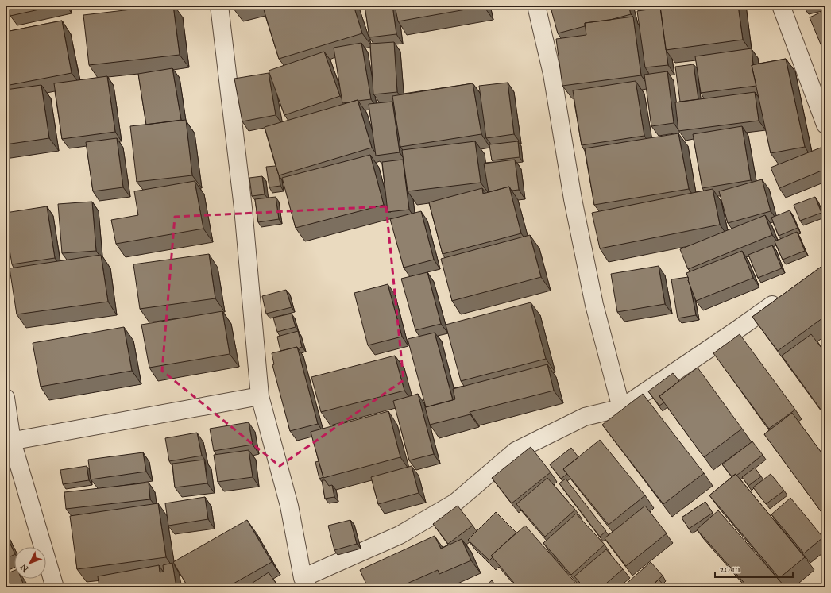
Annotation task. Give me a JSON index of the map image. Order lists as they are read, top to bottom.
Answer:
{
  "scale_bar": "20 m",
  "north": "bottom left"
}
